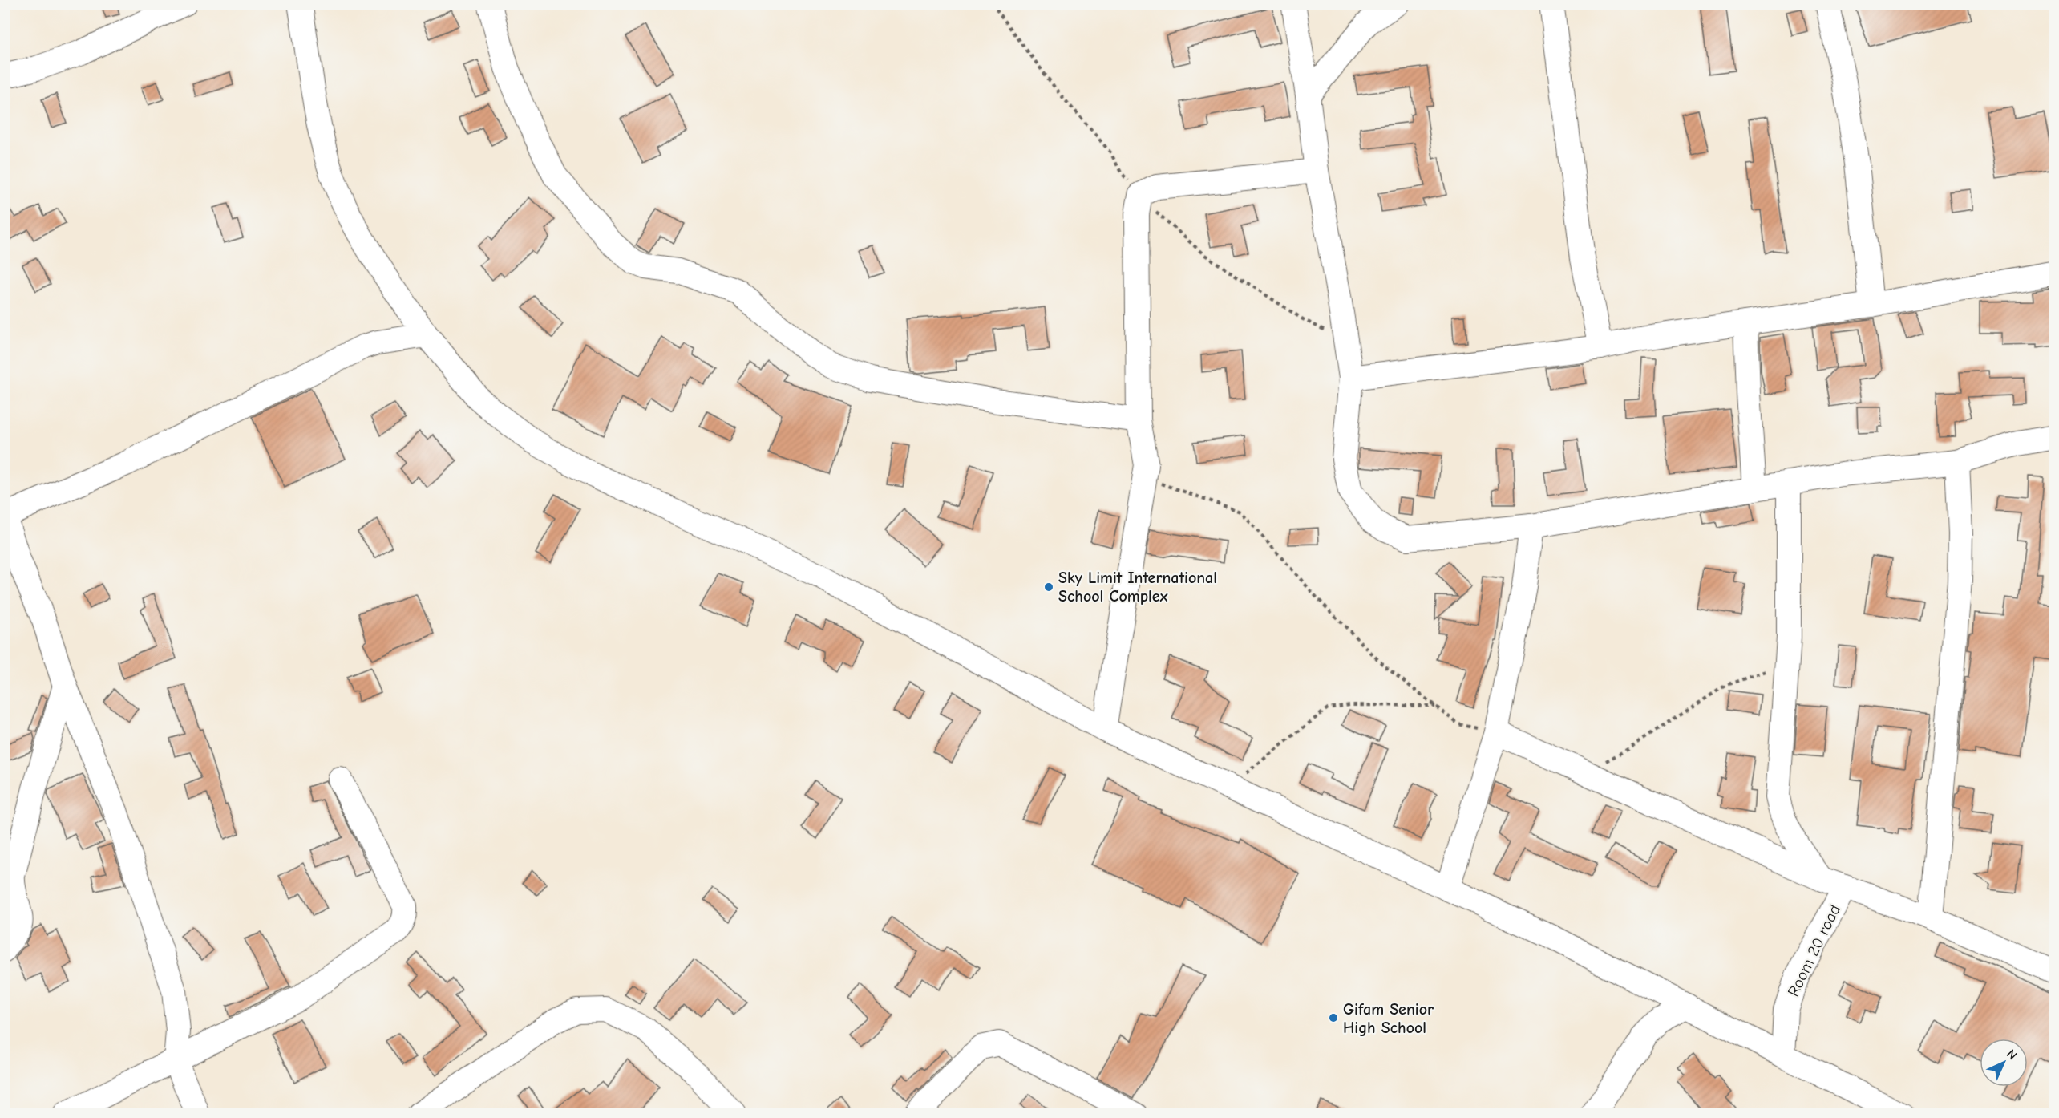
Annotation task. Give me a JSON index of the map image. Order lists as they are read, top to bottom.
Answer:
{
  "streets": {
    "street": ["Room 20 road"]
  },
  "places": ["Sky Limit International School Complex", "Gifam Senior High School"],
  "north": "top right"
}
